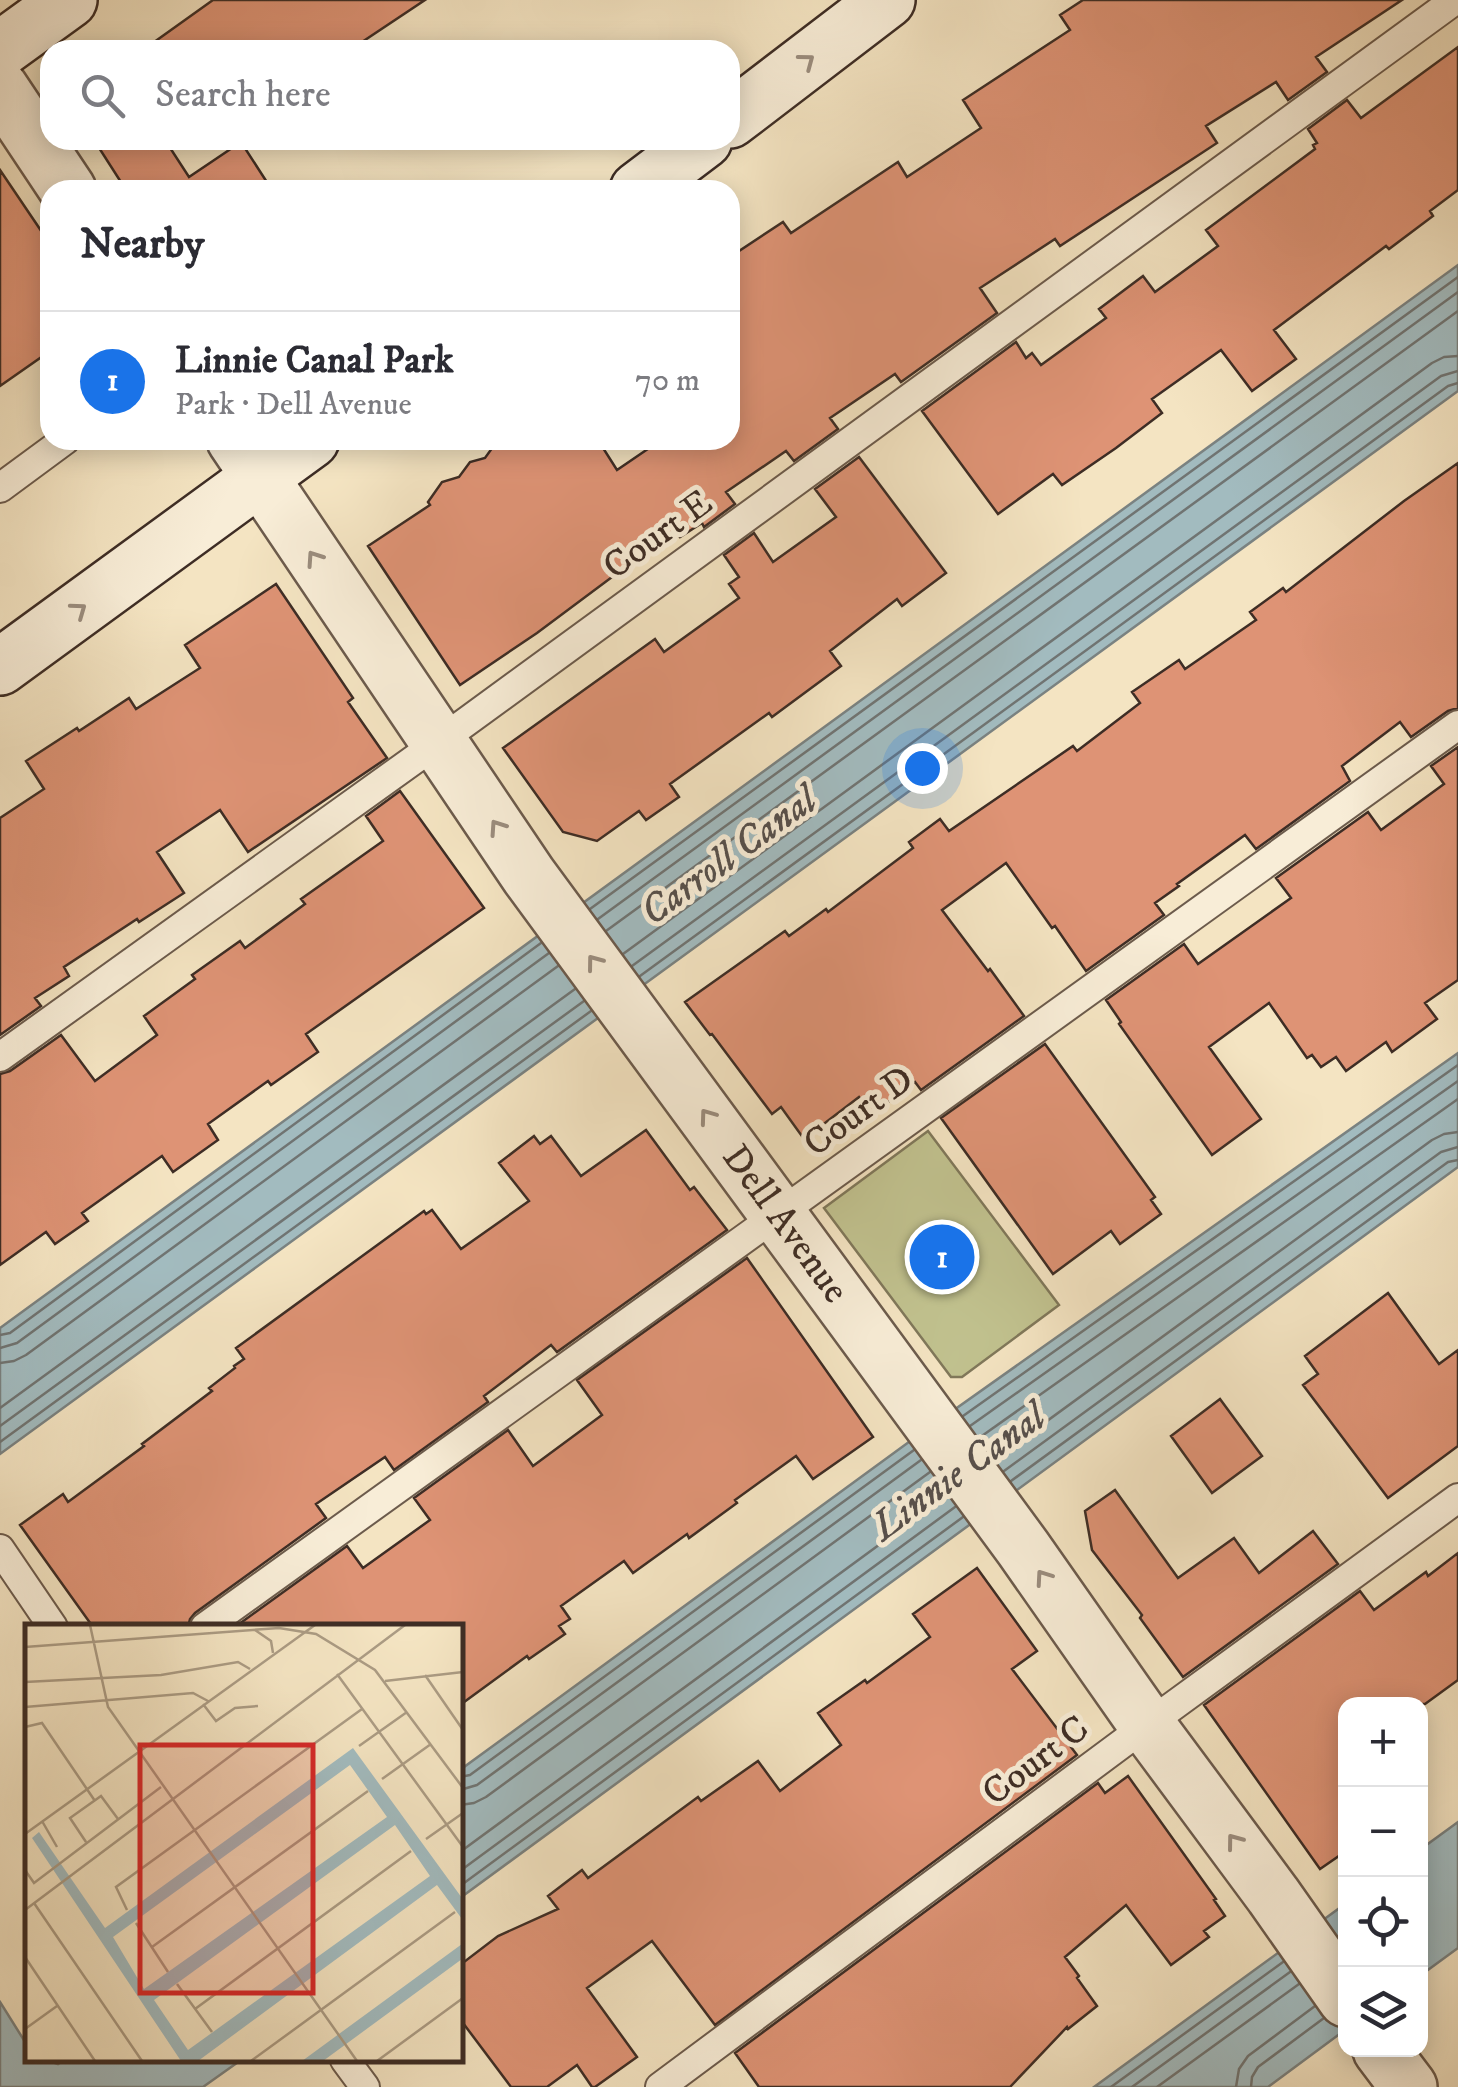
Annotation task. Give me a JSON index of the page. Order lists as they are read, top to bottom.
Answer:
{
  "streets": {
    "street": ["Dell Avenue"],
    "lane": ["Court E", "Court D", "Court C"]
  },
  "crossings": [
    ["Court E", "Dell Avenue"],
    ["Court D", "Dell Avenue"],
    ["Dell Avenue", "Court C"]
  ],
  "one_way": ["Dell Avenue"],
  "water": ["Carroll Canal", "Linnie Canal"],
  "page": {
    "search": "Search here",
    "heading": "Nearby",
    "list": [
      {
        "mark": "1",
        "name": "Linnie Canal Park",
        "note": "Park · Dell Avenue",
        "value": "70 m"
      }
    ],
    "pins": "1",
    "map_buttons": ["+", "−"]
  }
}
